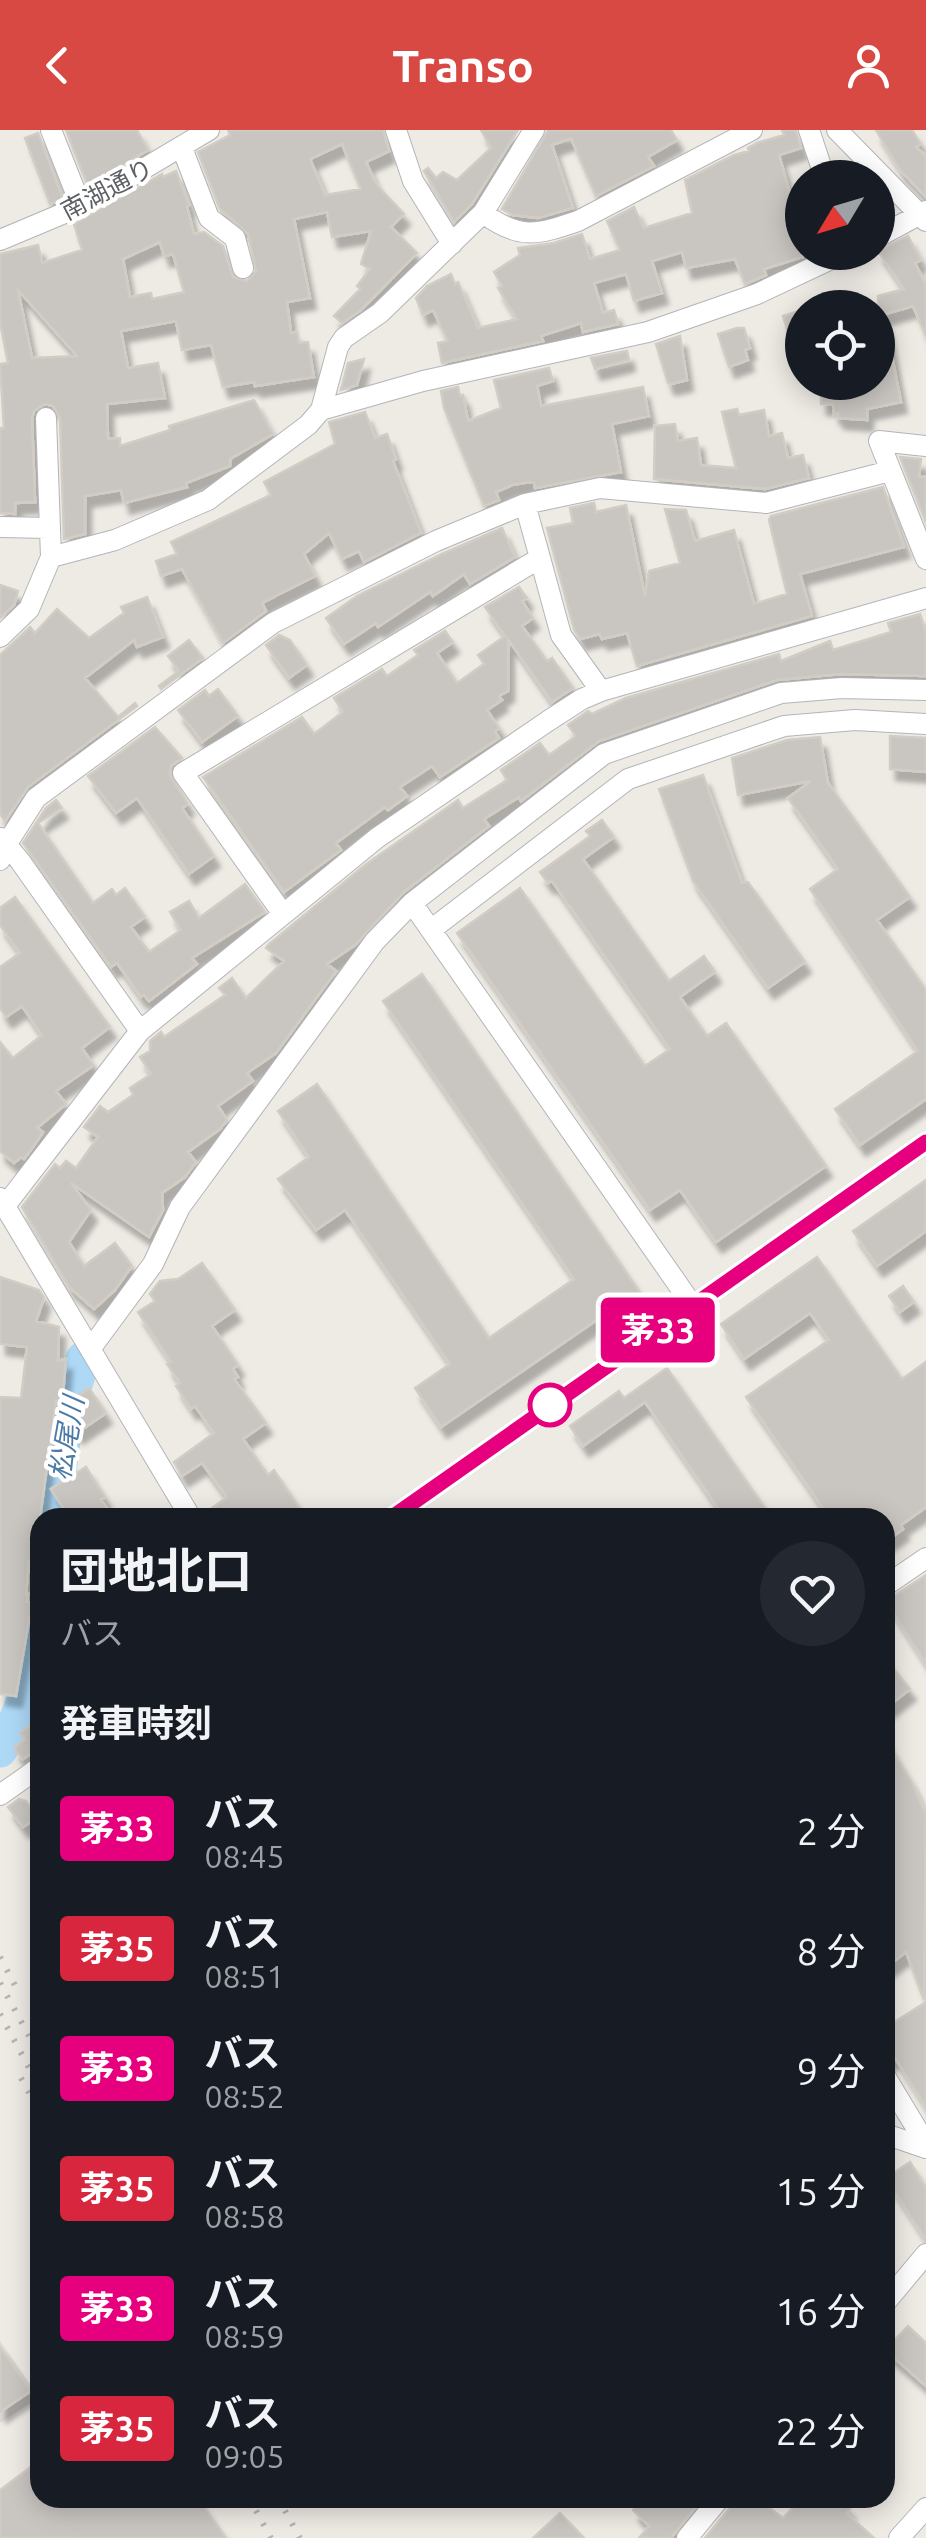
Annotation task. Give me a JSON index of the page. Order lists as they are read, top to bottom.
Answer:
{
  "streets": {
    "street": ["南湖通り"]
  },
  "water": ["松尾川"],
  "lines": ["bus line 茅33"],
  "north": "bottom left",
  "page": {
    "header": "Transo",
    "on_map": "茅33",
    "heading": [
      ["団地北口", "バス"],
      "発車時刻"
    ],
    "list": [
      {
        "mark": "茅33",
        "name": "バス",
        "note": "08:45",
        "value": "2 分"
      },
      {
        "mark": "茅35",
        "name": "バス",
        "note": "08:51",
        "value": "8 分"
      },
      {
        "mark": "茅33",
        "name": "バス",
        "note": "08:52",
        "value": "9 分"
      },
      {
        "mark": "茅35",
        "name": "バス",
        "note": "08:58",
        "value": "15 分"
      },
      {
        "mark": "茅33",
        "name": "バス",
        "note": "08:59",
        "value": "16 分"
      },
      {
        "mark": "茅35",
        "name": "バス",
        "note": "09:05",
        "value": "22 分"
      }
    ]
  }
}
